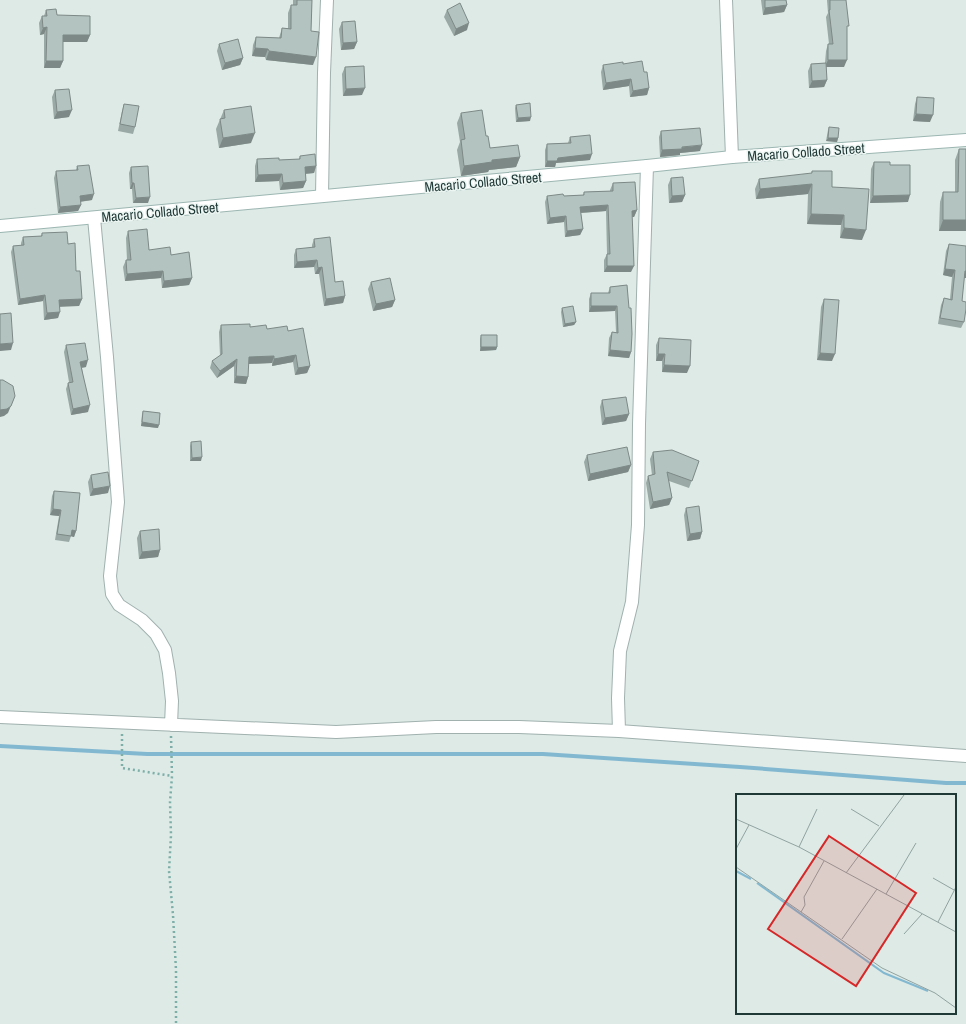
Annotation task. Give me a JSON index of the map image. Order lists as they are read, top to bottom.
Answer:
{
  "streets": {
    "street": ["Macario Collado Street"]
  }
}
